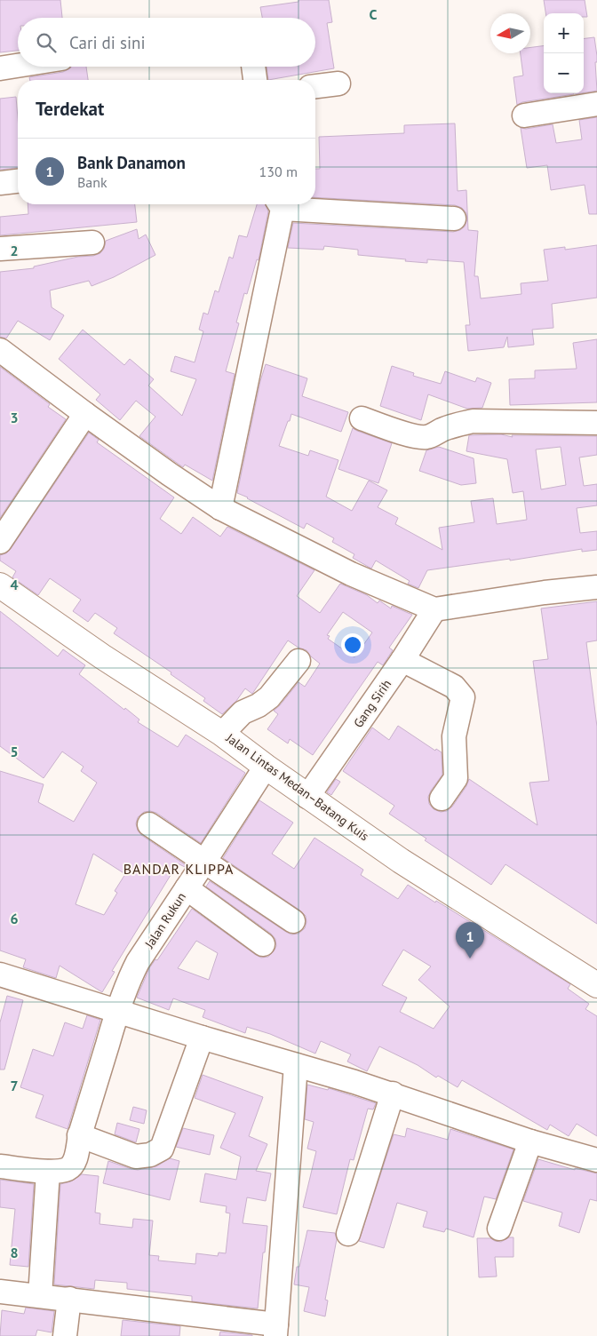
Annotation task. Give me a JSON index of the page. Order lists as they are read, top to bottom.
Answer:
{
  "streets": {
    "highway": ["Jalan Lintas Medan–Batang Kuis"],
    "street": ["Gang Sirih", "Jalan Rukun"]
  },
  "crossings": [
    ["Gang Sirih", "Jalan Lintas Medan–Batang Kuis"],
    ["Jalan Lintas Medan–Batang Kuis", "Jalan Rukun"]
  ],
  "districts": ["BANDAR KLIPPA"],
  "north": "left",
  "page": {
    "map_buttons": ["+", "−"],
    "search": "Cari di sini",
    "heading": "Terdekat",
    "list": [
      {
        "mark": "1",
        "name": "Bank Danamon",
        "note": "Bank",
        "value": "130 m"
      }
    ],
    "pins": "1"
  },
  "grid": {
    "columns": ["C"],
    "rows": [
      "2",
      "3",
      "4",
      "5",
      "6",
      "7",
      "8"
    ]
  }
}
